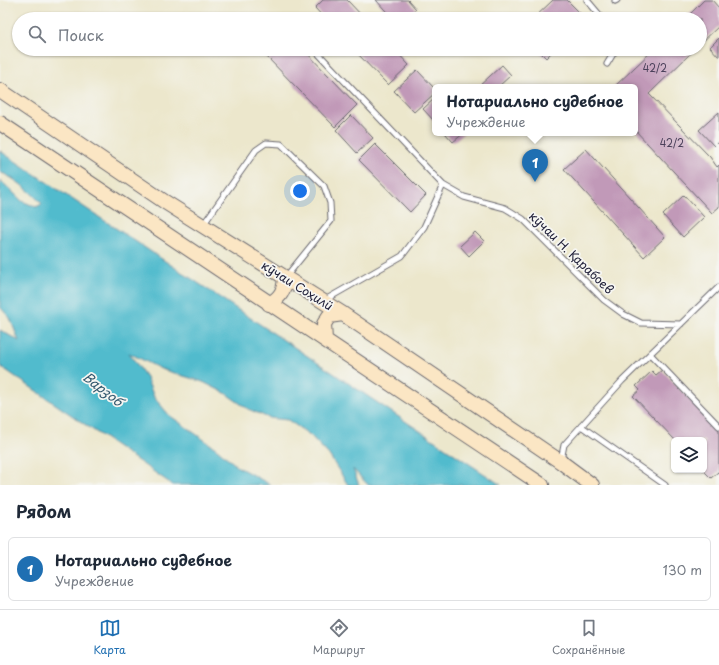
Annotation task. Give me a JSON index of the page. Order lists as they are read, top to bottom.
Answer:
{
  "streets": {
    "main road": ["кӯчаи Соҳилӣ"],
    "lane": ["кӯчаи Н. Қарабоев"]
  },
  "water": ["Варзоб"],
  "house_numbers": ["42/2", "42/2"],
  "page": {
    "search": "Поиск",
    "popup": ["Нотариально судебное", "Учреждение"],
    "pins": "1",
    "heading": "Рядом",
    "list": [
      {
        "mark": "1",
        "name": "Нотариально судебное",
        "note": "Учреждение",
        "value": "130 m"
      }
    ],
    "nav": ["Карта", "Маршрут", "Сохранённые"]
  }
}
